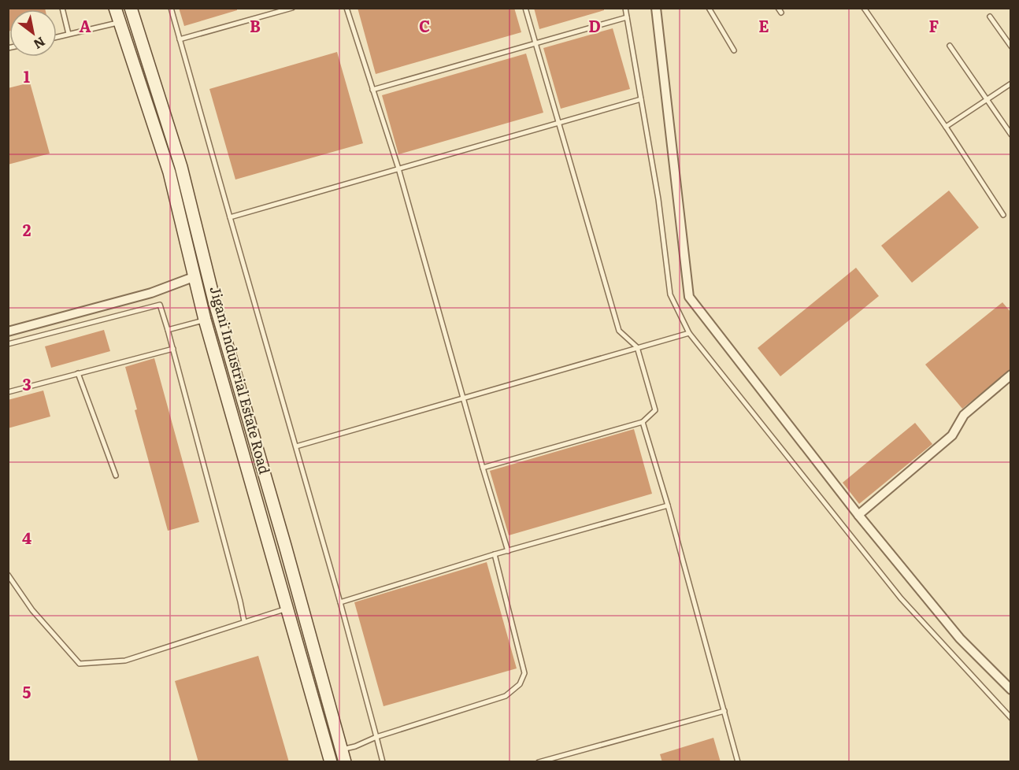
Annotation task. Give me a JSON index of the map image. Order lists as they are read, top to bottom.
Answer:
{
  "streets": {
    "main road": ["Jigani Industrial Estate Road"]
  },
  "north": "bottom right",
  "grid": {
    "columns": [
      "A",
      "B",
      "C",
      "D",
      "E",
      "F"
    ],
    "rows": [
      "1",
      "2",
      "3",
      "4",
      "5"
    ]
  }
}
